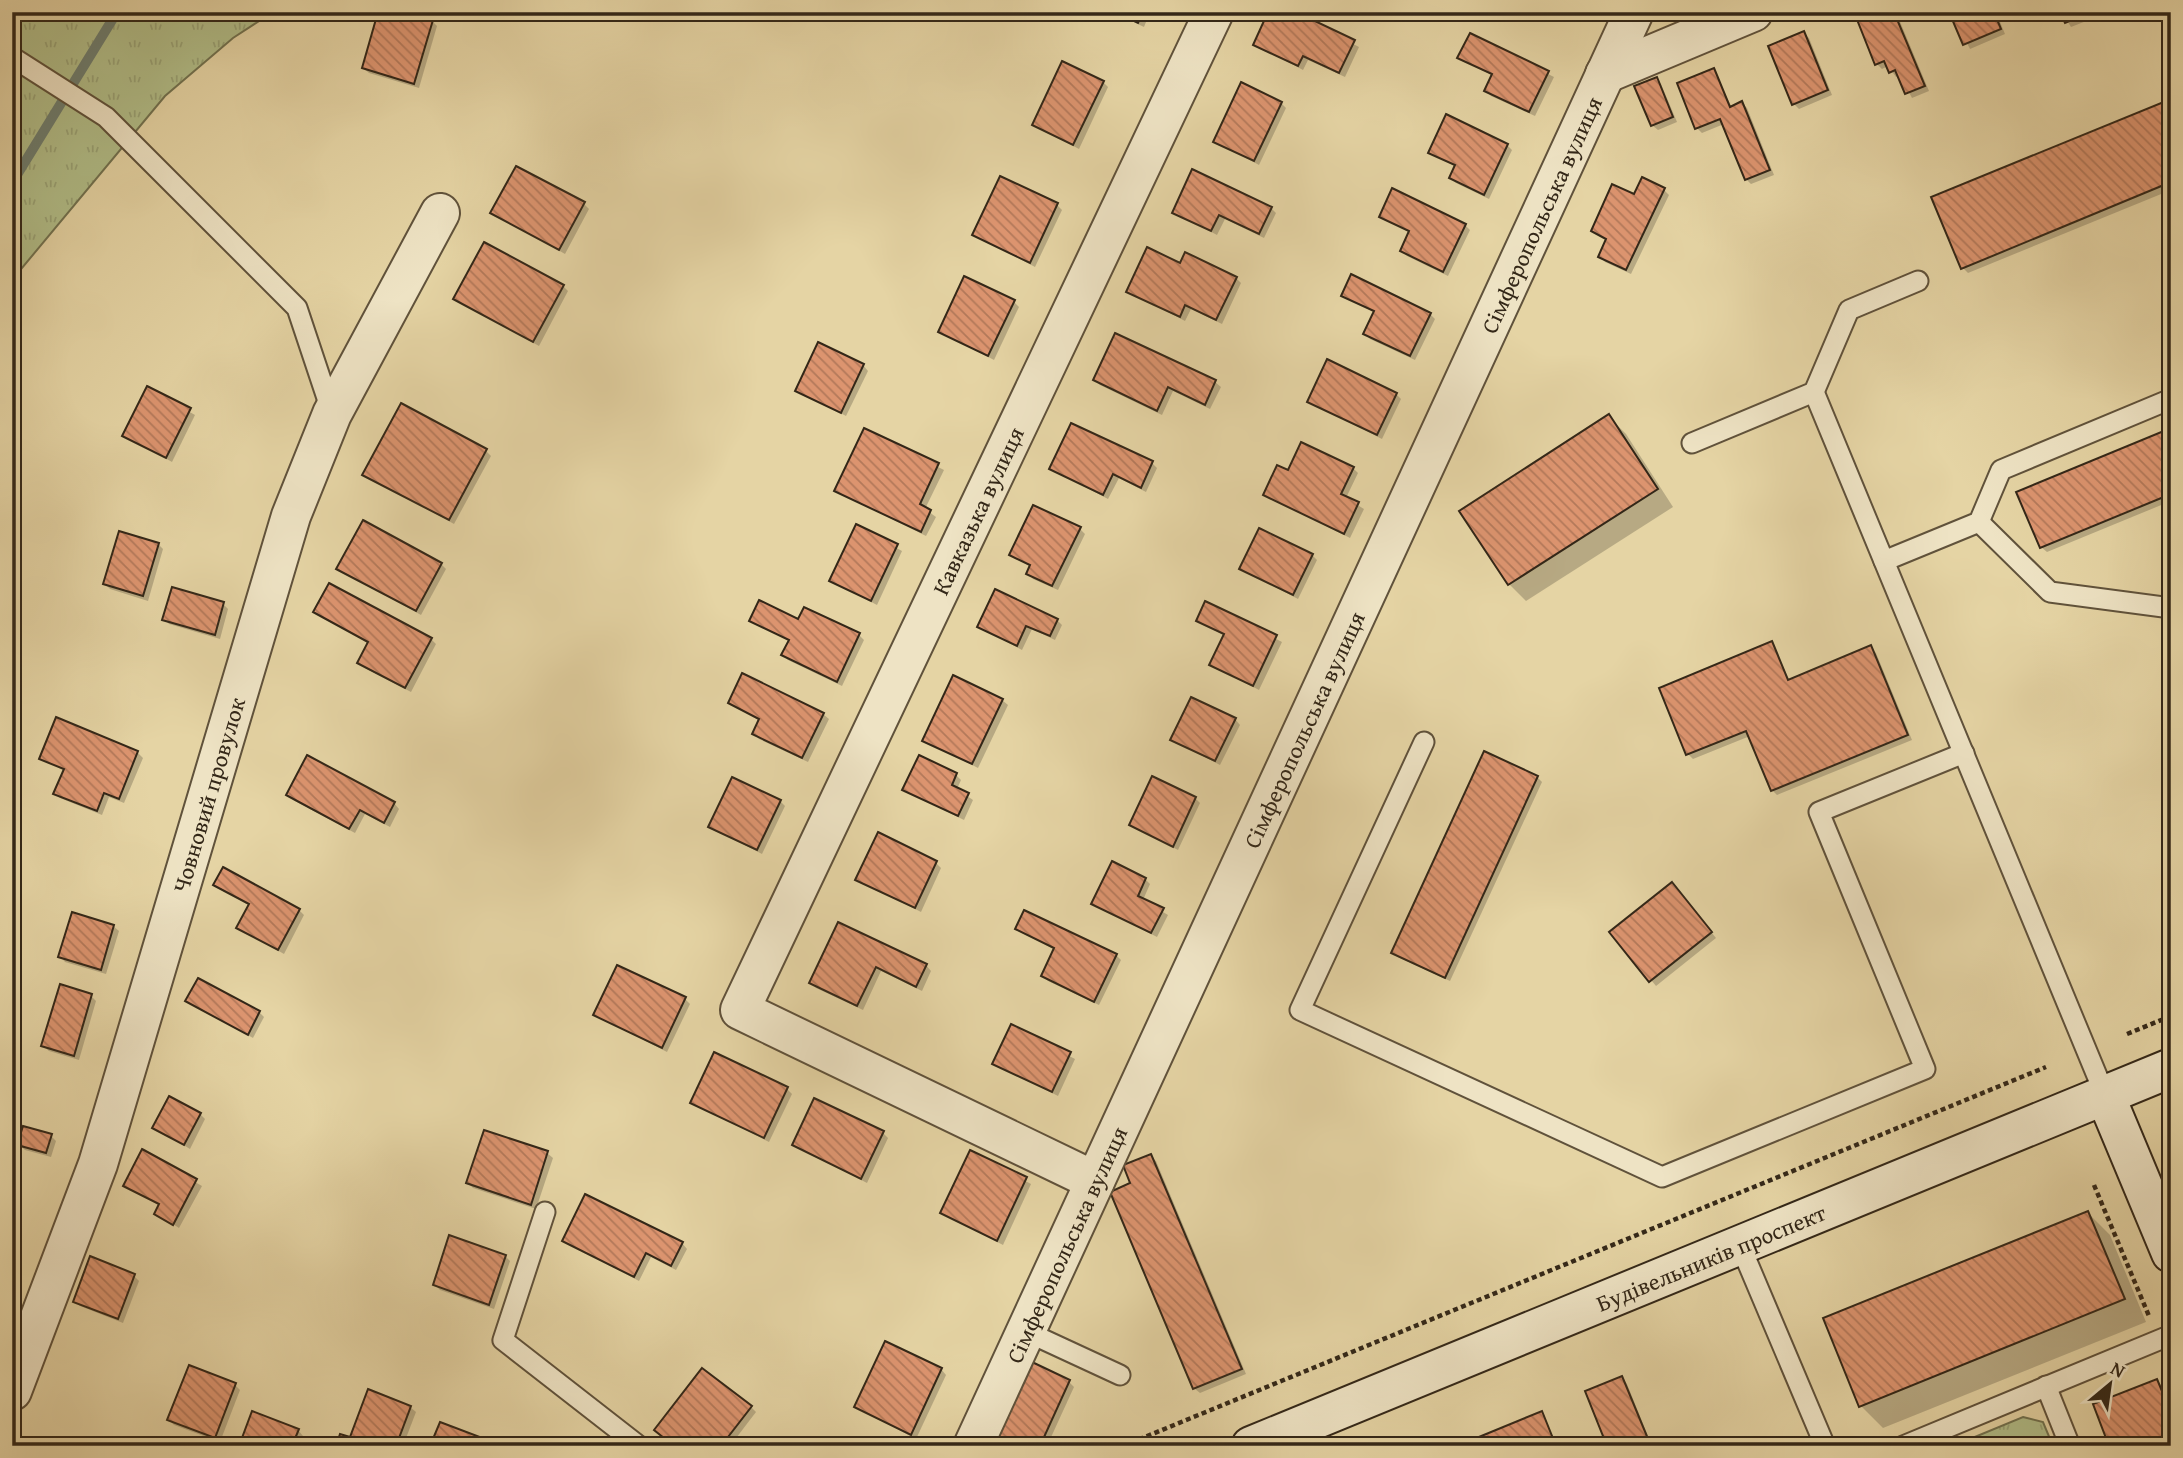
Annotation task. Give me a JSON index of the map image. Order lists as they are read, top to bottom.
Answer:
{
  "streets": {
    "street": [
      "Сімферопольська вулиця",
      "Кавказька вулиця",
      "Човновий провулок",
      "Будівельників проспект"
    ]
  },
  "crossings": [
    ["Сімферопольська вулиця", "Кавказька вулиця"]
  ],
  "north": "top right"
}
